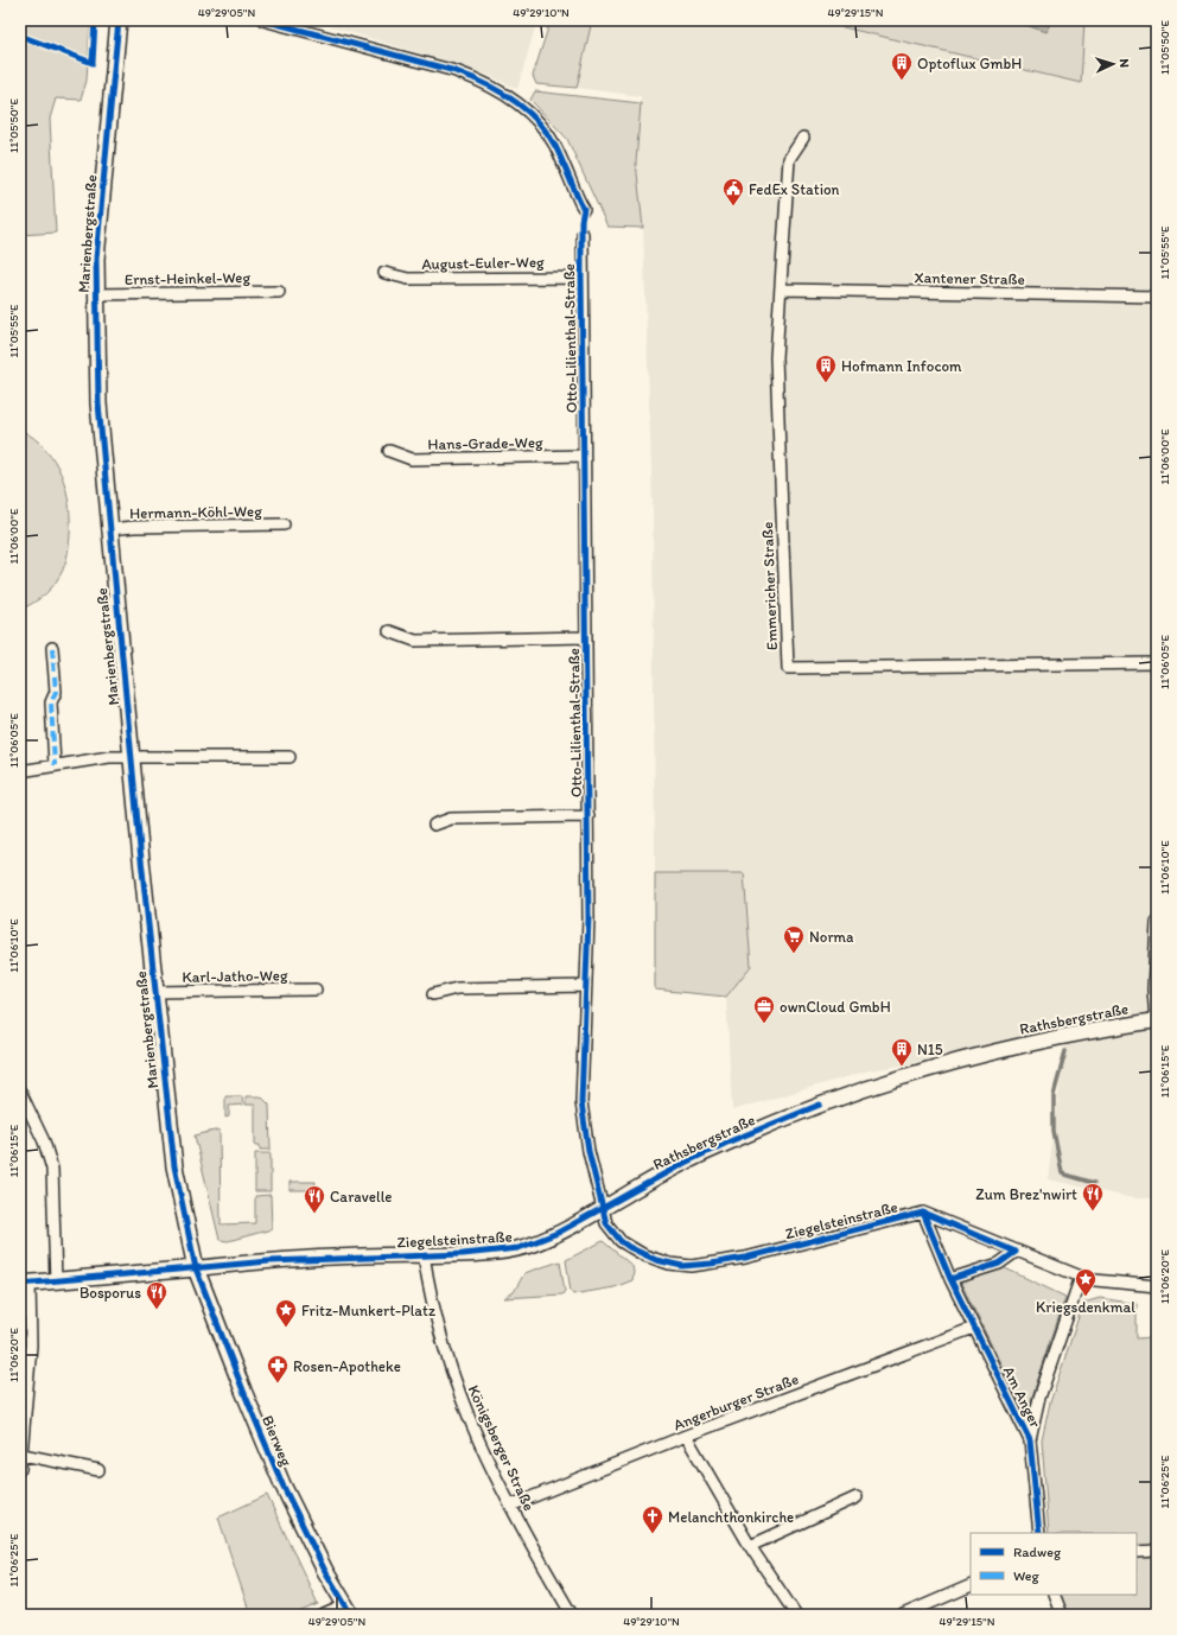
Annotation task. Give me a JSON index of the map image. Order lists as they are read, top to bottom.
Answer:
{
  "streets": {
    "main road": ["Marienbergstraße", "Ziegelsteinstraße", "Bierweg"],
    "street": [
      "August-Euler-Weg",
      "Ernst-Heinkel-Weg",
      "Xantener Straße",
      "Otto-Lilienthal-Straße",
      "Hans-Grade-Weg",
      "Hermann-Köhl-Weg",
      "Emmericher Straße",
      "Karl-Jatho-Weg",
      "Rathsbergstraße",
      "Am Anger",
      "Angerburger Straße",
      "Königsberger Straße"
    ]
  },
  "crossings": [
    ["Marienbergstraße", "Ernst-Heinkel-Weg"],
    ["Marienbergstraße", "Hermann-Köhl-Weg"],
    ["Marienbergstraße", "Karl-Jatho-Weg"],
    ["Marienbergstraße", "Ziegelsteinstraße"],
    ["Marienbergstraße", "Bierweg"],
    ["August-Euler-Weg", "Otto-Lilienthal-Straße"],
    ["Xantener Straße", "Emmericher Straße"],
    ["Otto-Lilienthal-Straße", "Hans-Grade-Weg"],
    ["Otto-Lilienthal-Straße", "Rathsbergstraße"],
    ["Otto-Lilienthal-Straße", "Ziegelsteinstraße"],
    ["Rathsbergstraße", "Ziegelsteinstraße"],
    ["Ziegelsteinstraße", "Am Anger"],
    ["Ziegelsteinstraße", "Bierweg"],
    ["Ziegelsteinstraße", "Königsberger Straße"],
    ["Am Anger", "Angerburger Straße"],
    ["Angerburger Straße", "Königsberger Straße"]
  ],
  "places": {
    "building": ["Optoflux GmbH", "Hofmann Infocom", "N15"],
    "public building": ["FedEx Station"],
    "supermarket": ["Norma"],
    "office": ["ownCloud GmbH"],
    "restaurant": ["Zum Brez'nwirt", "Caravelle", "Bosporus"],
    "place": ["Kriegsdenkmal", "Fritz-Munkert-Platz"],
    "pharmacy": ["Rosen-Apotheke"],
    "church": ["Melanchthonkirche"]
  },
  "legend": ["Radweg", "Weg"],
  "north": "right",
  "coordinates": [
    "49°29'05\"N",
    "49°29'10\"N",
    "49°29'15\"N",
    "11°05'50\"E",
    "11°05'55\"E",
    "11°06'00\"E",
    "11°06'05\"E",
    "11°06'10\"E",
    "11°06'15\"E",
    "11°06'20\"E",
    "11°06'25\"E"
  ]
}
